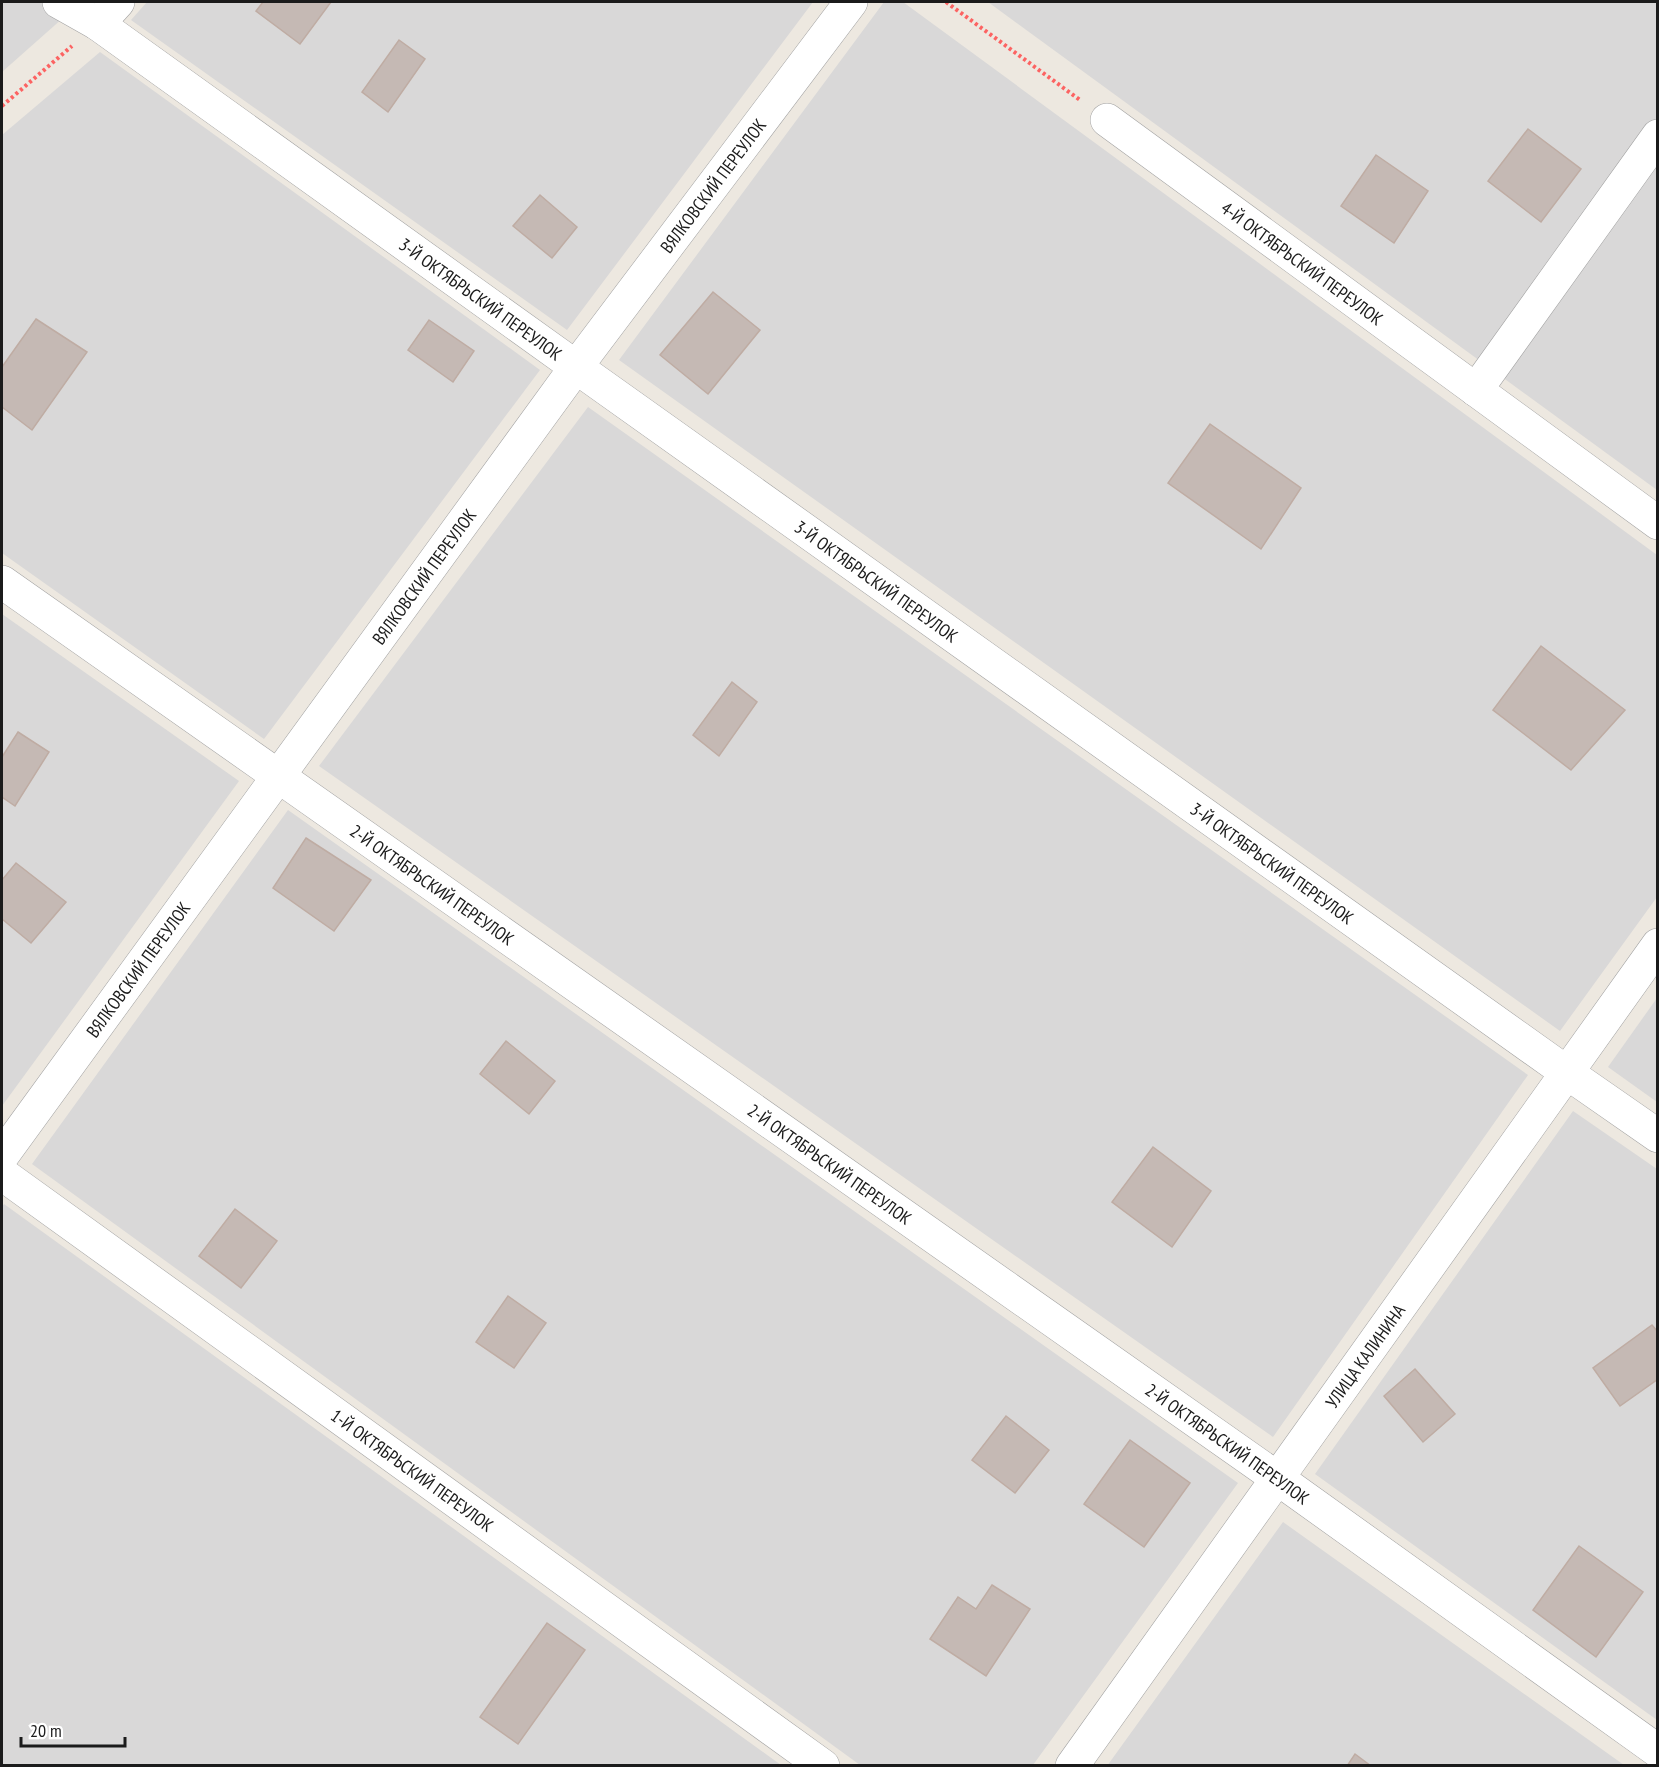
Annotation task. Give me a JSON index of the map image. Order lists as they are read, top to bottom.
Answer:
{
  "streets": {
    "street": [
      "ВЯЛКОВСКИЙ ПЕРЕУЛОК",
      "4-Й ОКТЯБРЬСКИЙ ПЕРЕУЛОК",
      "3-Й ОКТЯБРЬСКИЙ ПЕРЕУЛОК",
      "2-Й ОКТЯБРЬСКИЙ ПЕРЕУЛОК",
      "УЛИЦА КАЛИНИНА",
      "1-Й ОКТЯБРЬСКИЙ ПЕРЕУЛОК"
    ]
  },
  "crossings": [
    ["ВЯЛКОВСКИЙ ПЕРЕУЛОК", "3-Й ОКТЯБРЬСКИЙ ПЕРЕУЛОК"],
    ["ВЯЛКОВСКИЙ ПЕРЕУЛОК", "2-Й ОКТЯБРЬСКИЙ ПЕРЕУЛОК"],
    ["3-Й ОКТЯБРЬСКИЙ ПЕРЕУЛОК", "УЛИЦА КАЛИНИНА"],
    ["2-Й ОКТЯБРЬСКИЙ ПЕРЕУЛОК", "УЛИЦА КАЛИНИНА"]
  ],
  "scale_bar": "20 m"
}
